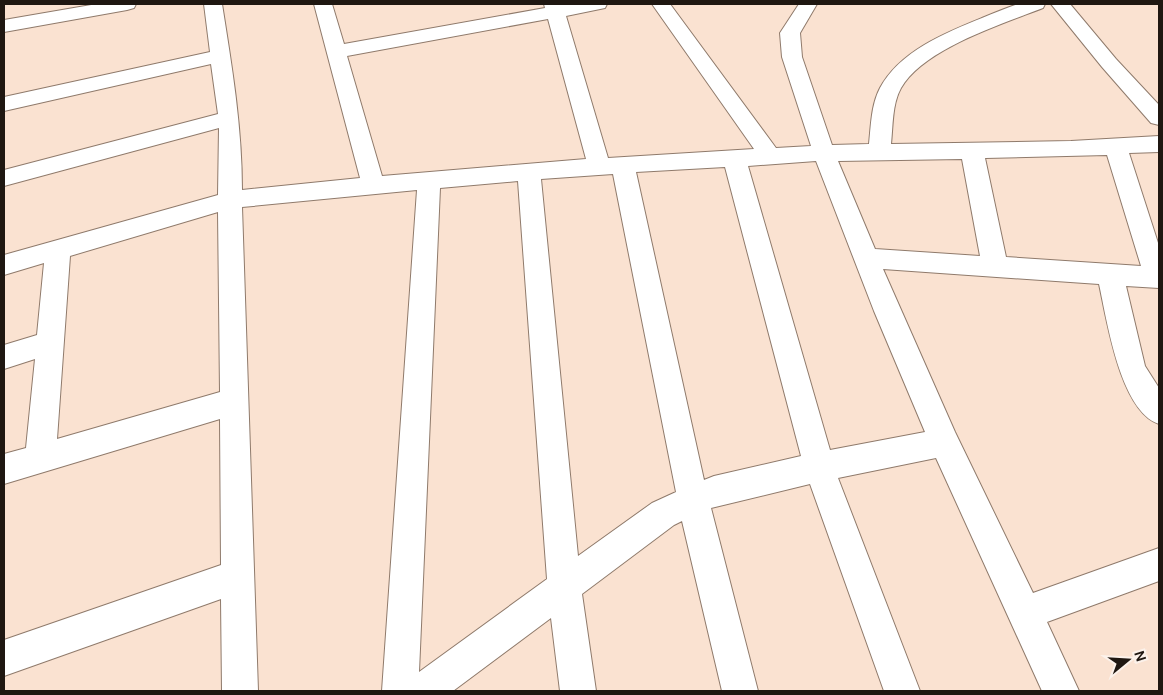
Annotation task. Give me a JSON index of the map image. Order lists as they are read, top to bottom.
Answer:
{
  "north": "right"
}
